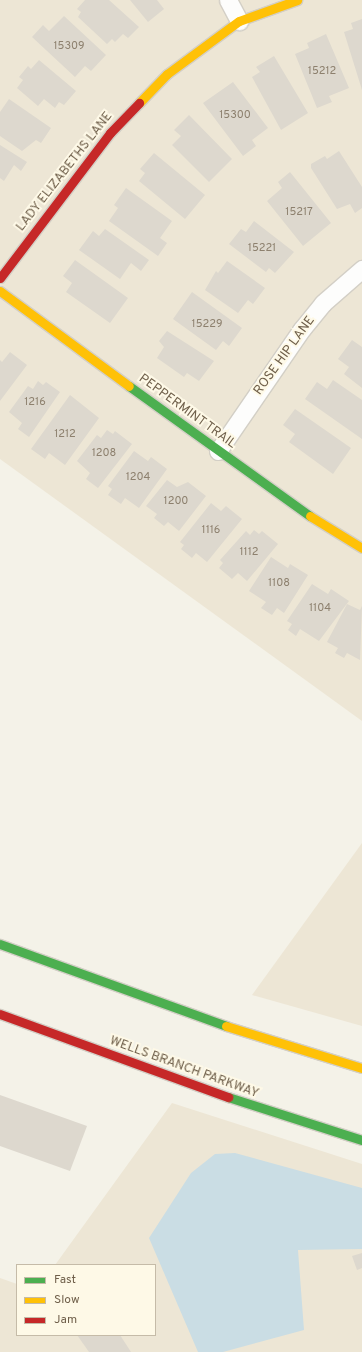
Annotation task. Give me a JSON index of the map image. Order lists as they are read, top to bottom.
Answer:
{
  "streets": {
    "street": [
      "LADY ELIZABETHS LANE",
      "ROSE HIP LANE",
      "PEPPERMINT TRAIL",
      "WELLS BRANCH PARKWAY"
    ]
  },
  "crossings": [
    ["ROSE HIP LANE", "PEPPERMINT TRAIL"]
  ],
  "house_numbers": [
    "15309",
    "15212",
    "15300",
    "15217",
    "15221",
    "15229",
    "1216",
    "1212",
    "1208",
    "1204",
    "1200",
    "1116",
    "1112",
    "1108",
    "1104"
  ],
  "legend": ["Fast", "Slow", "Jam"]
}
